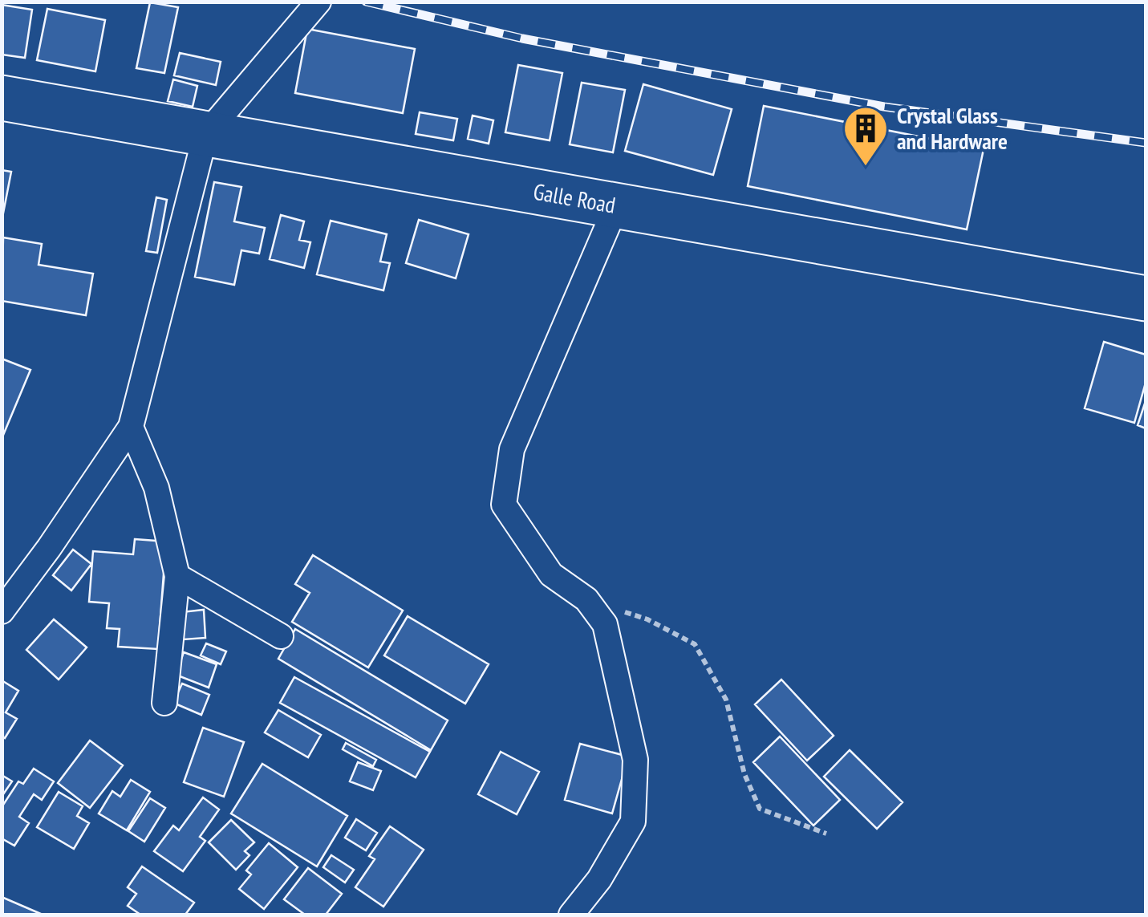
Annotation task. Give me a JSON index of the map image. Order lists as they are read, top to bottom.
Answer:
{
  "streets": {
    "highway": ["Galle Road"]
  },
  "places": {
    "building": ["Crystal Glass and Hardware"]
  }
}
